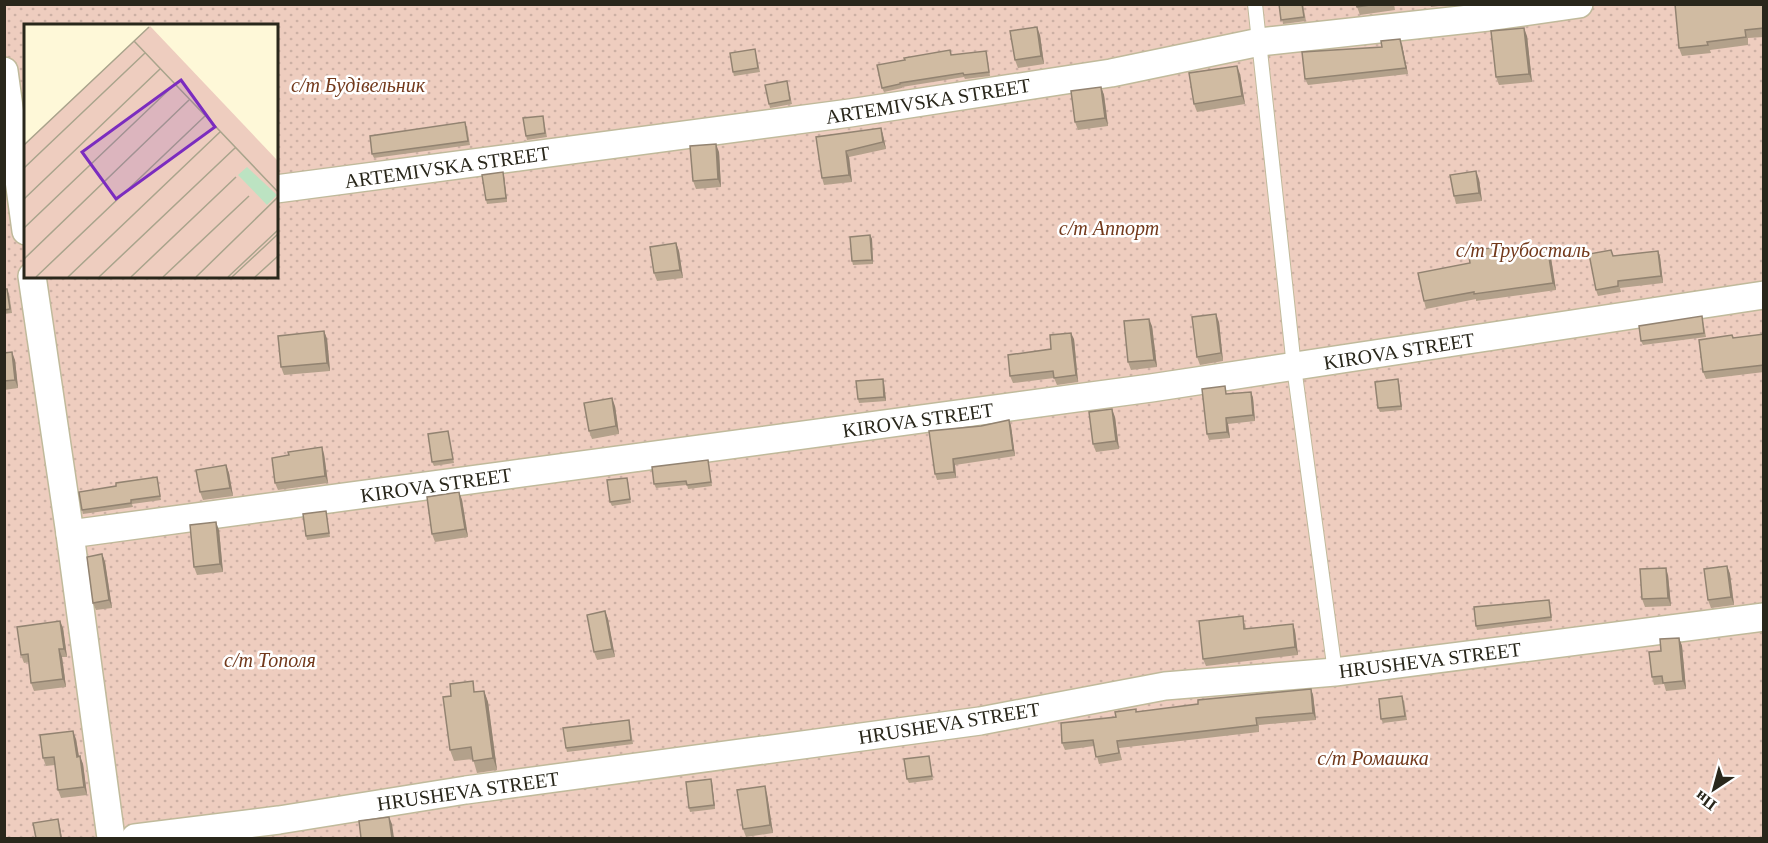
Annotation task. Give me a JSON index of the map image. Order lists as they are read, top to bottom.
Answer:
{
  "streets": {
    "street": ["ARTEMIVSKA STREET", "KIROVA STREET", "HRUSHEVA STREET"]
  },
  "parks": [
    "с/т Будівельник",
    "с/т Аппорт",
    "с/т Трубосталь",
    "с/т Тополя",
    "с/т Ромашка"
  ],
  "north": "bottom left"
}
